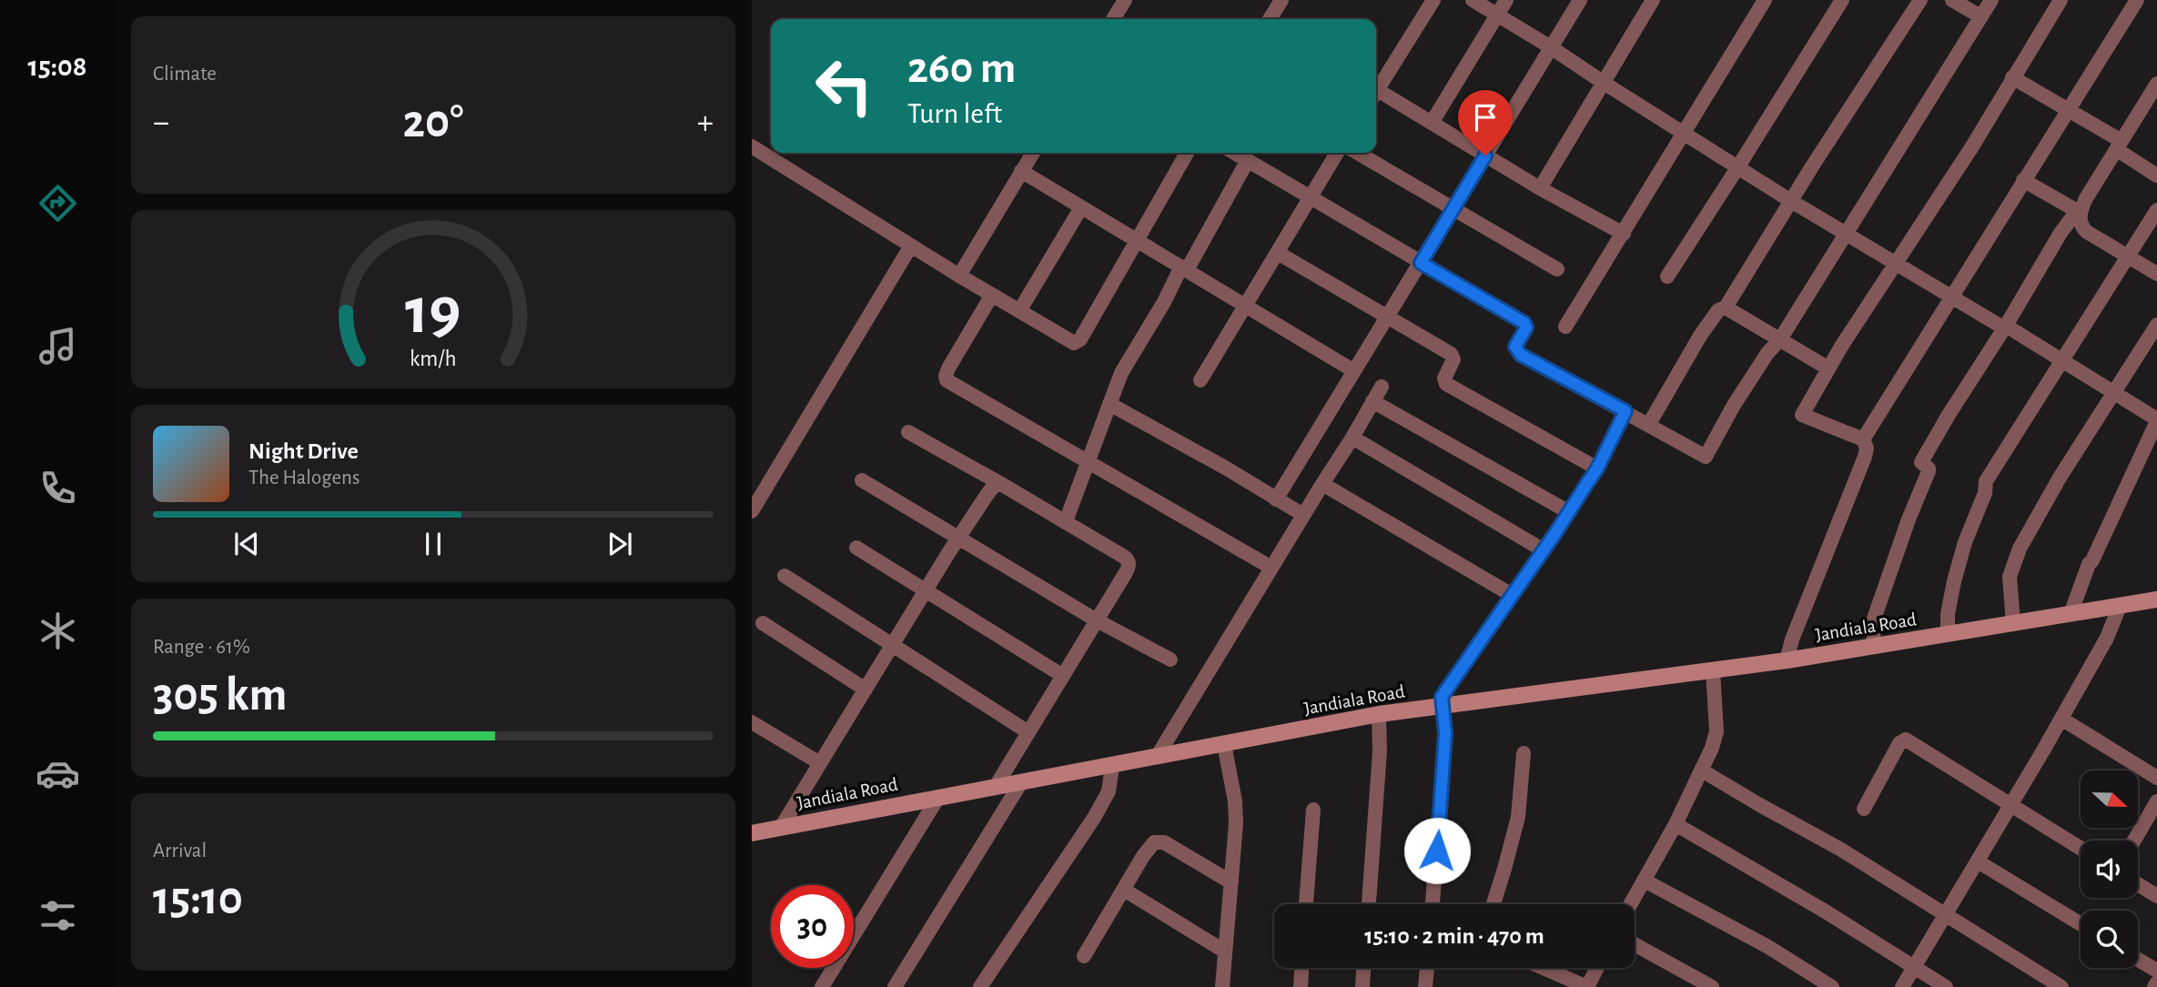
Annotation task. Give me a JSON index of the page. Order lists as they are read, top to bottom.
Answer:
{
  "streets": {
    "street": ["Jandiala Road"]
  },
  "north": "right",
  "page": {
    "tabs": "15:08",
    "tile": [
      "Climate",
      ["Range · 61%", "305 km"],
      ["Arrival", "15:10"]
    ],
    "turn": ["260 m", "Turn left"],
    "heat": ["−", "20°", "+"],
    "song": ["Night Drive", "The Halogens"],
    "limit": "30",
    "trip": "15:10 · 2 min · 470 m",
    "gauge": ["19", "km/h"]
  }
}
